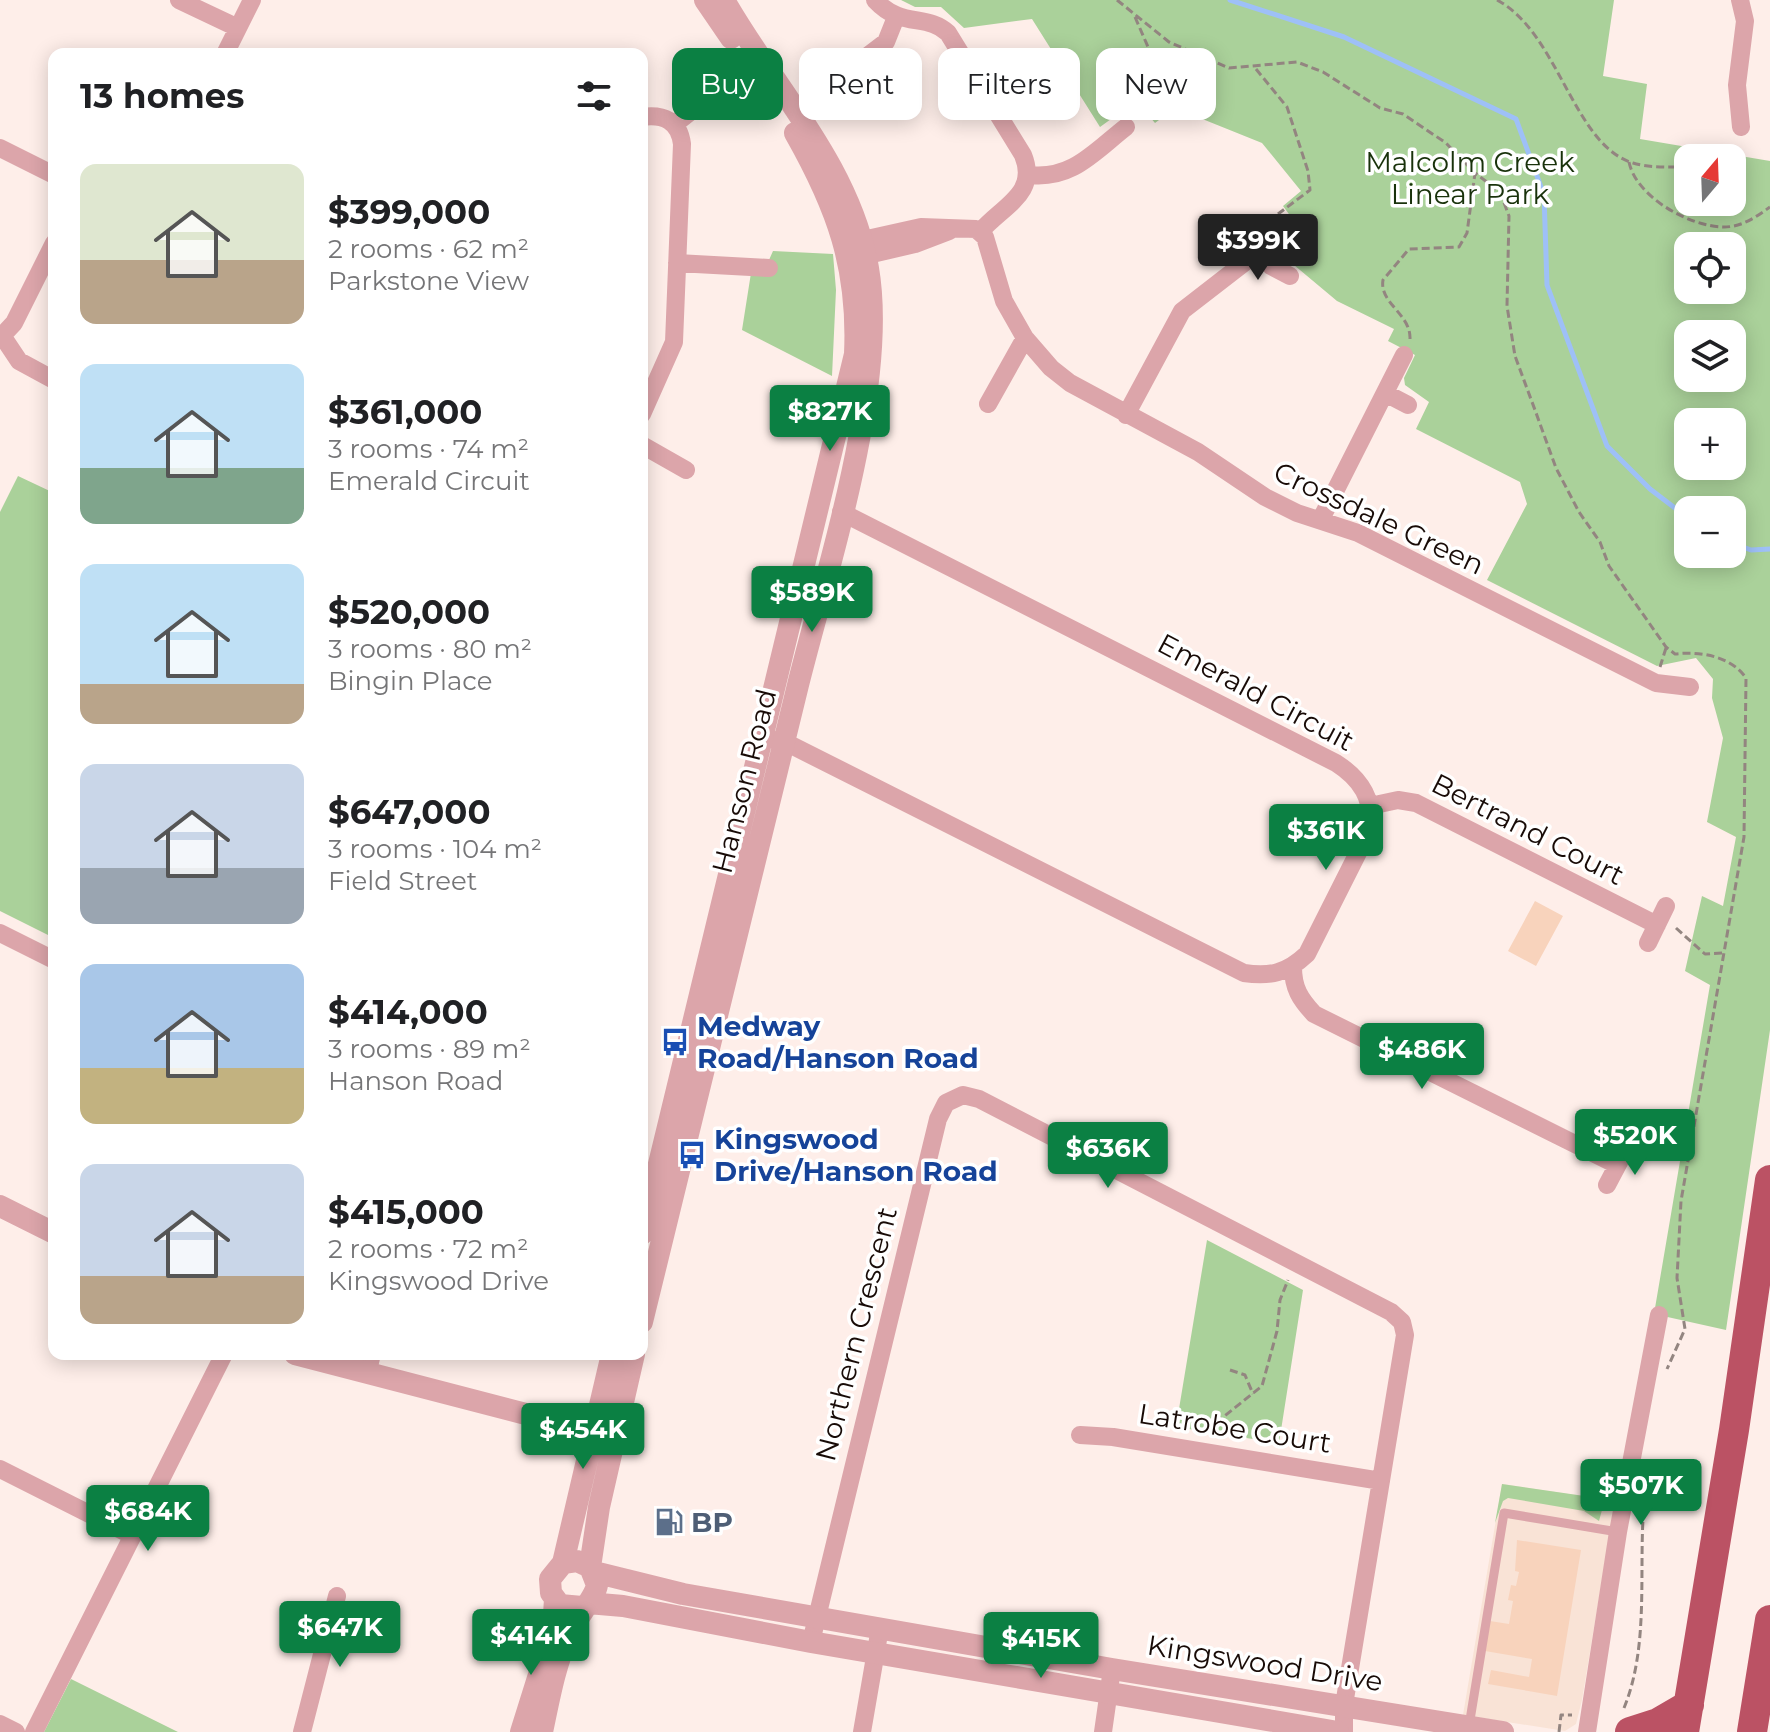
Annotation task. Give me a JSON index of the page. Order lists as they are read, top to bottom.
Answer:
{
  "streets": {
    "street": [
      "Crossdale Green",
      "Emerald Circuit",
      "Hanson Road",
      "Bertrand Court",
      "Northern Crescent",
      "Latrobe Court",
      "Kingswood Drive"
    ]
  },
  "crossings": [
    ["Emerald Circuit", "Hanson Road"],
    ["Emerald Circuit", "Bertrand Court"],
    ["Northern Crescent", "Latrobe Court"],
    ["Northern Crescent", "Kingswood Drive"]
  ],
  "parks": ["Malcolm Creek Linear Park"],
  "places": {
    "bus stop": ["Medway Road/Hanson Road", "Kingswood Drive/Hanson Road"],
    "fuel station": ["BP"]
  },
  "north": "top",
  "page": {
    "chip": [
      "Buy",
      "Rent",
      "Filters",
      "New"
    ],
    "heading": "13 homes",
    "map_buttons": ["+", "−"],
    "list": [
      {
        "name": "$399,000",
        "note": "2 rooms · 62 m² · Parkstone View"
      },
      {
        "name": "$361,000",
        "note": "3 rooms · 74 m² · Emerald Circuit"
      },
      {
        "name": "$520,000",
        "note": "3 rooms · 80 m² · Bingin Place"
      },
      {
        "name": "$647,000",
        "note": "3 rooms · 104 m² · Field Street"
      },
      {
        "name": "$414,000",
        "note": "3 rooms · 89 m² · Hanson Road"
      },
      {
        "name": "$415,000",
        "note": "2 rooms · 72 m² · Kingswood Drive"
      }
    ],
    "price": [
      "$399K",
      "$827K",
      "$589K",
      "$361K",
      "$486K",
      "$520K",
      "$636K",
      "$454K",
      "$507K",
      "$684K",
      "$647K",
      "$414K",
      "$415K"
    ]
  }
}
